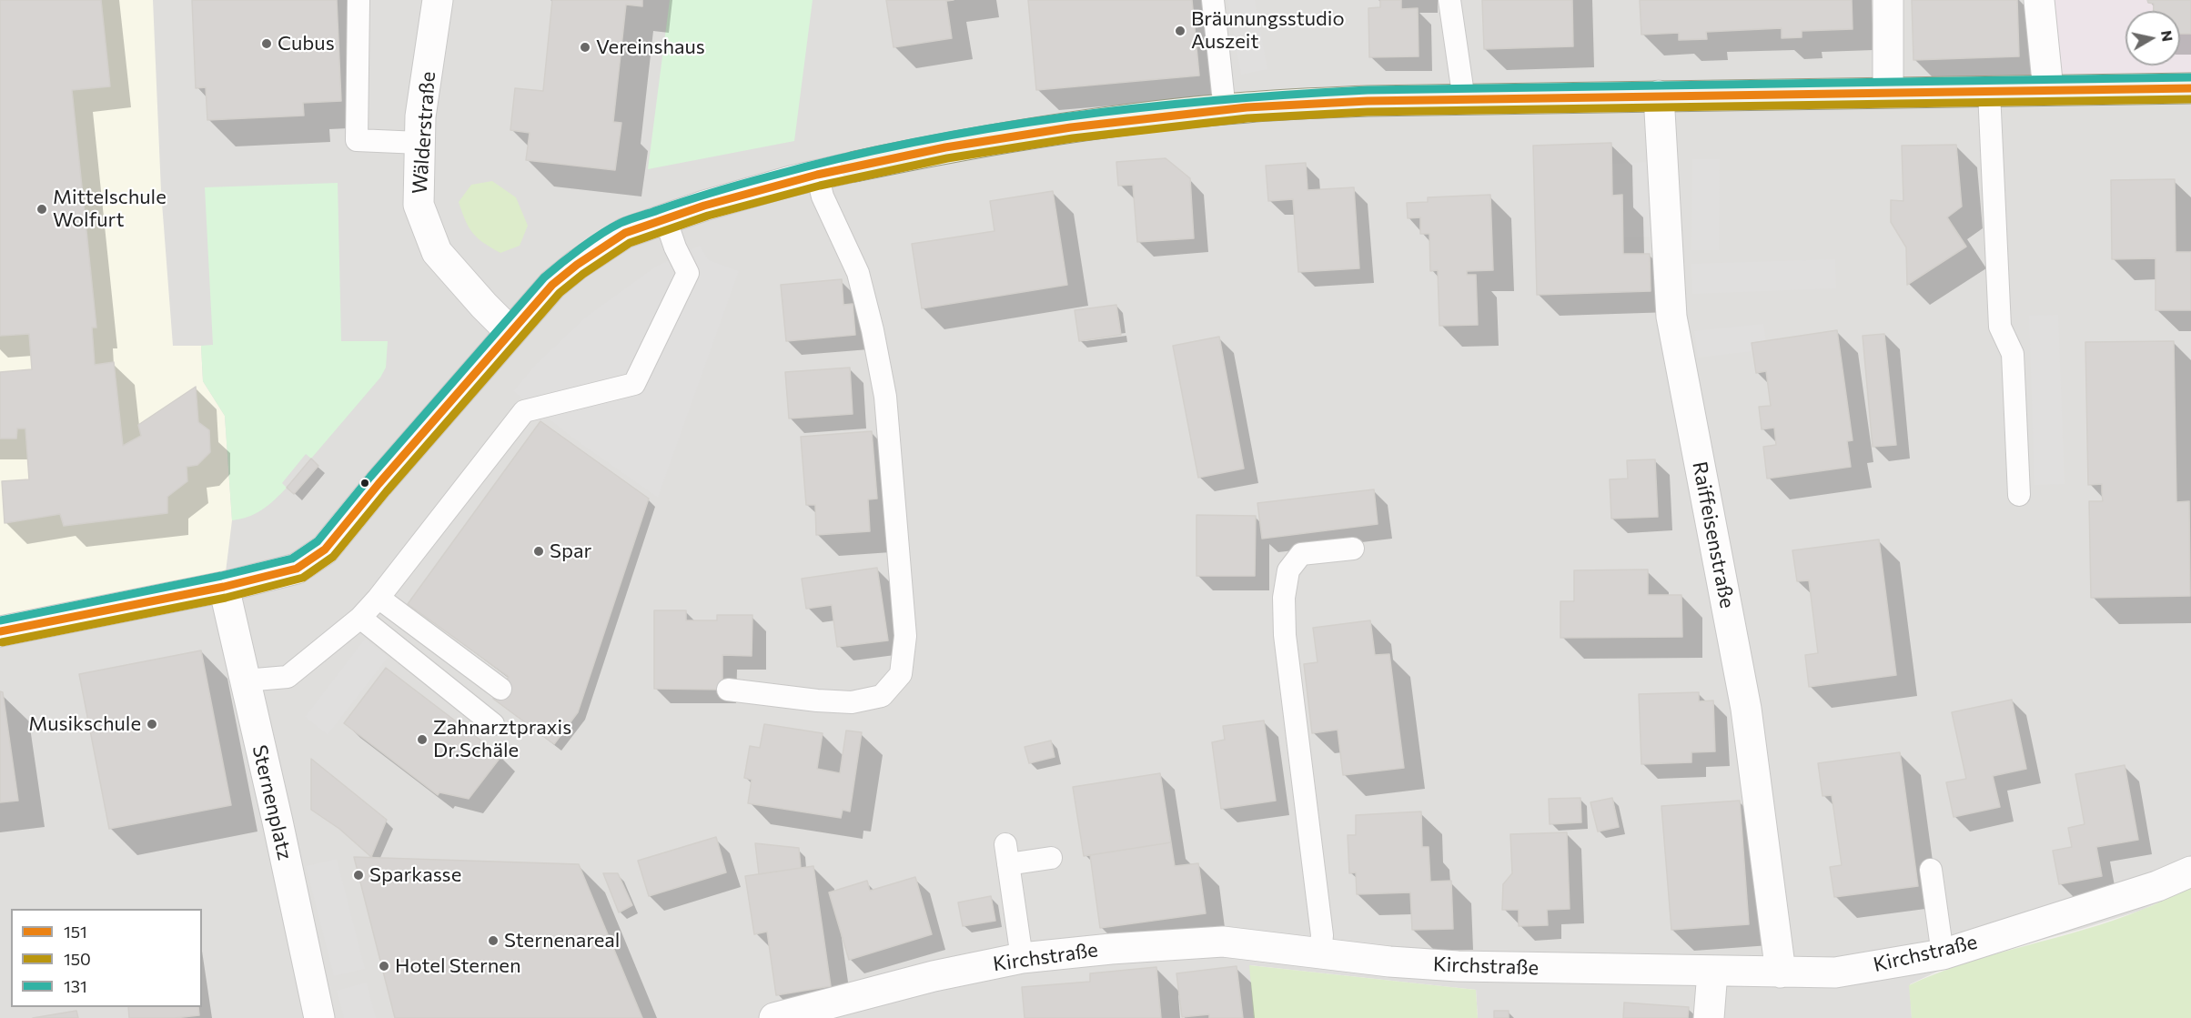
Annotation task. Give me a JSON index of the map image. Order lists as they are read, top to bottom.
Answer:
{
  "streets": {
    "street": [
      "Wälderstraße",
      "Raiffeisenstraße",
      "Sternenplatz",
      "Kirchstraße"
    ]
  },
  "crossings": [
    ["Raiffeisenstraße", "Kirchstraße"]
  ],
  "places": [
    "Bräunungsstudio Auszeit",
    "Cubus",
    "Vereinshaus",
    "Mittelschule Wolfurt",
    "Spar",
    "Musikschule",
    "Zahnarztpraxis Dr.Schäle",
    "Sparkasse",
    "Sternenareal",
    "Hotel Sternen"
  ],
  "lines": ["transit line 131", "transit line 151", "transit line 150"],
  "legend": ["151", "150", "131"],
  "north": "right"
}
